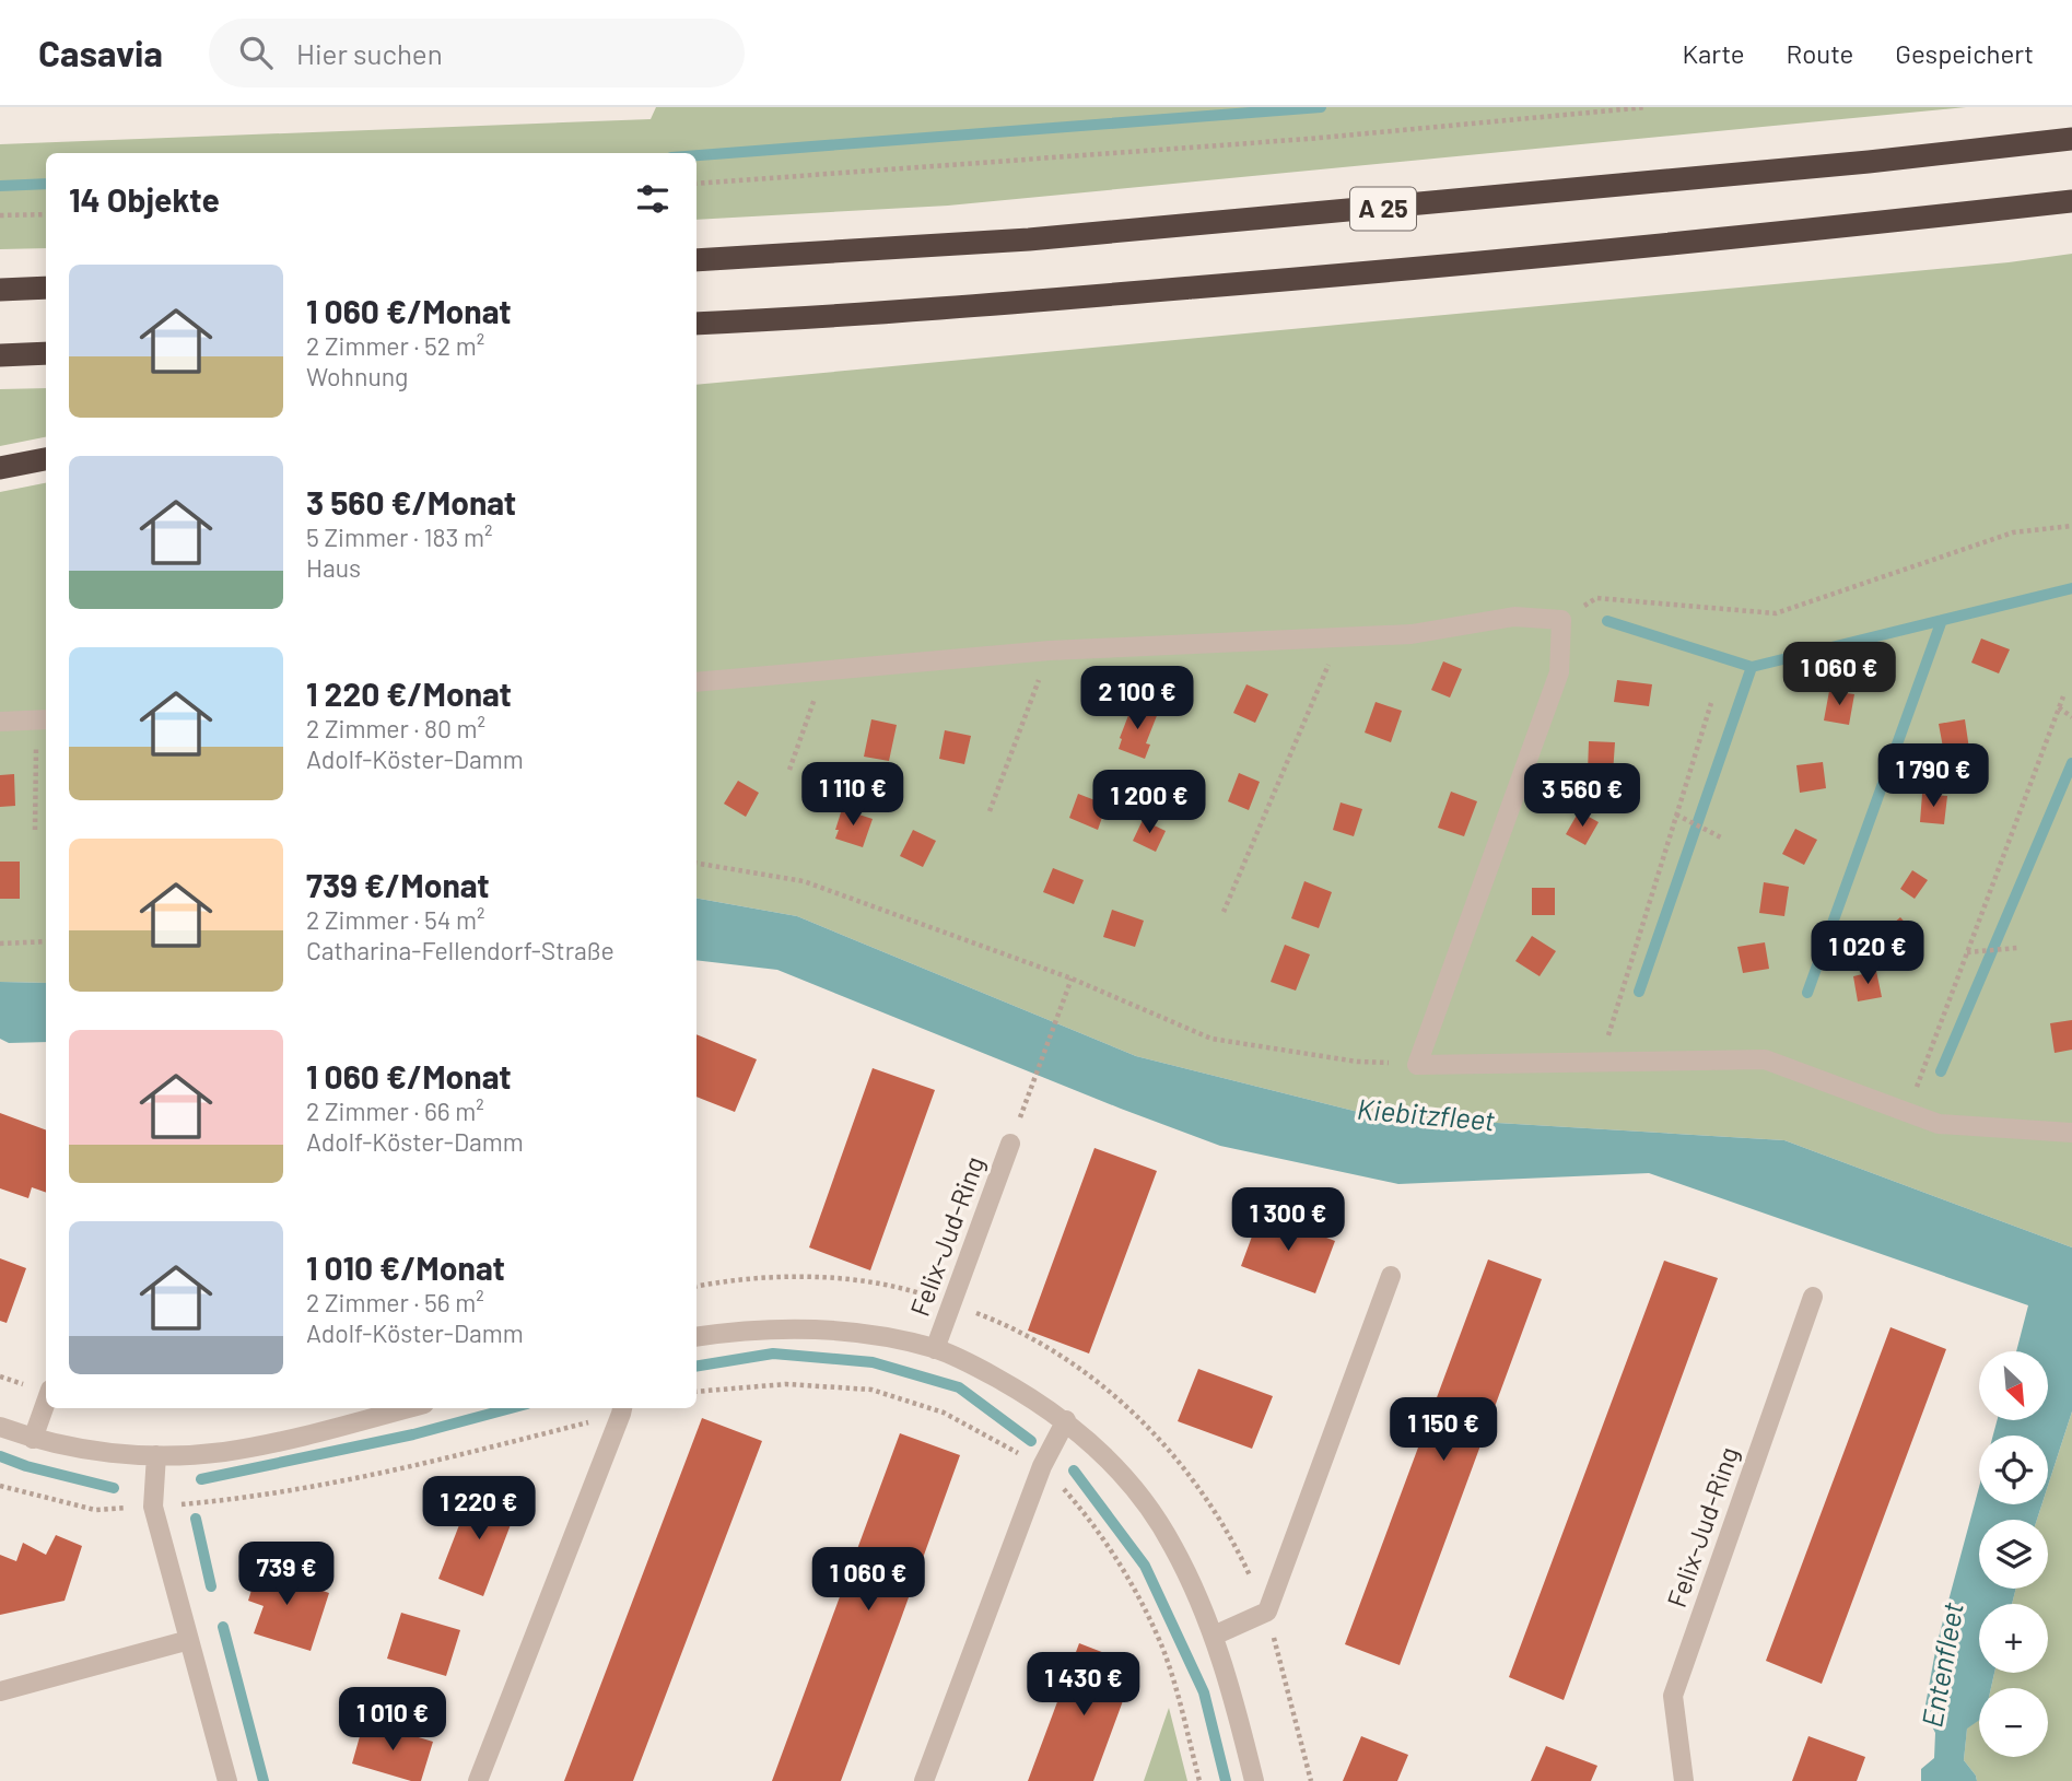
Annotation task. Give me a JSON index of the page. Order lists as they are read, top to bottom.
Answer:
{
  "streets": {
    "highway": ["A 25"],
    "street": ["Felix-Jud-Ring"]
  },
  "water": ["Kiebitzfleet", "Entenfleet"],
  "north": "bottom right",
  "page": {
    "header": "Casavia",
    "search": "Hier suchen",
    "nav": ["Karte", "Route", "Gespeichert"],
    "heading": "14 Objekte",
    "list": [
      {
        "name": "1 060 €/Monat",
        "note": "2 Zimmer · 52 m² · Wohnung"
      },
      {
        "name": "3 560 €/Monat",
        "note": "5 Zimmer · 183 m² · Haus"
      },
      {
        "name": "1 220 €/Monat",
        "note": "2 Zimmer · 80 m² · Adolf-Köster-Damm"
      },
      {
        "name": "739 €/Monat",
        "note": "2 Zimmer · 54 m² · Catharina-Fellendorf-Straße"
      },
      {
        "name": "1 060 €/Monat",
        "note": "2 Zimmer · 66 m² · Adolf-Köster-Damm"
      },
      {
        "name": "1 010 €/Monat",
        "note": "2 Zimmer · 56 m² · Adolf-Köster-Damm"
      }
    ],
    "price": [
      "1 060 €",
      "2 100 €",
      "1 790 €",
      "1 110 €",
      "3 560 €",
      "1 200 €",
      "1 020 €",
      "1 300 €",
      "1 150 €",
      "1 220 €",
      "739 €",
      "1 060 €",
      "1 430 €",
      "1 010 €"
    ],
    "map_buttons": ["+", "−"]
  }
}
